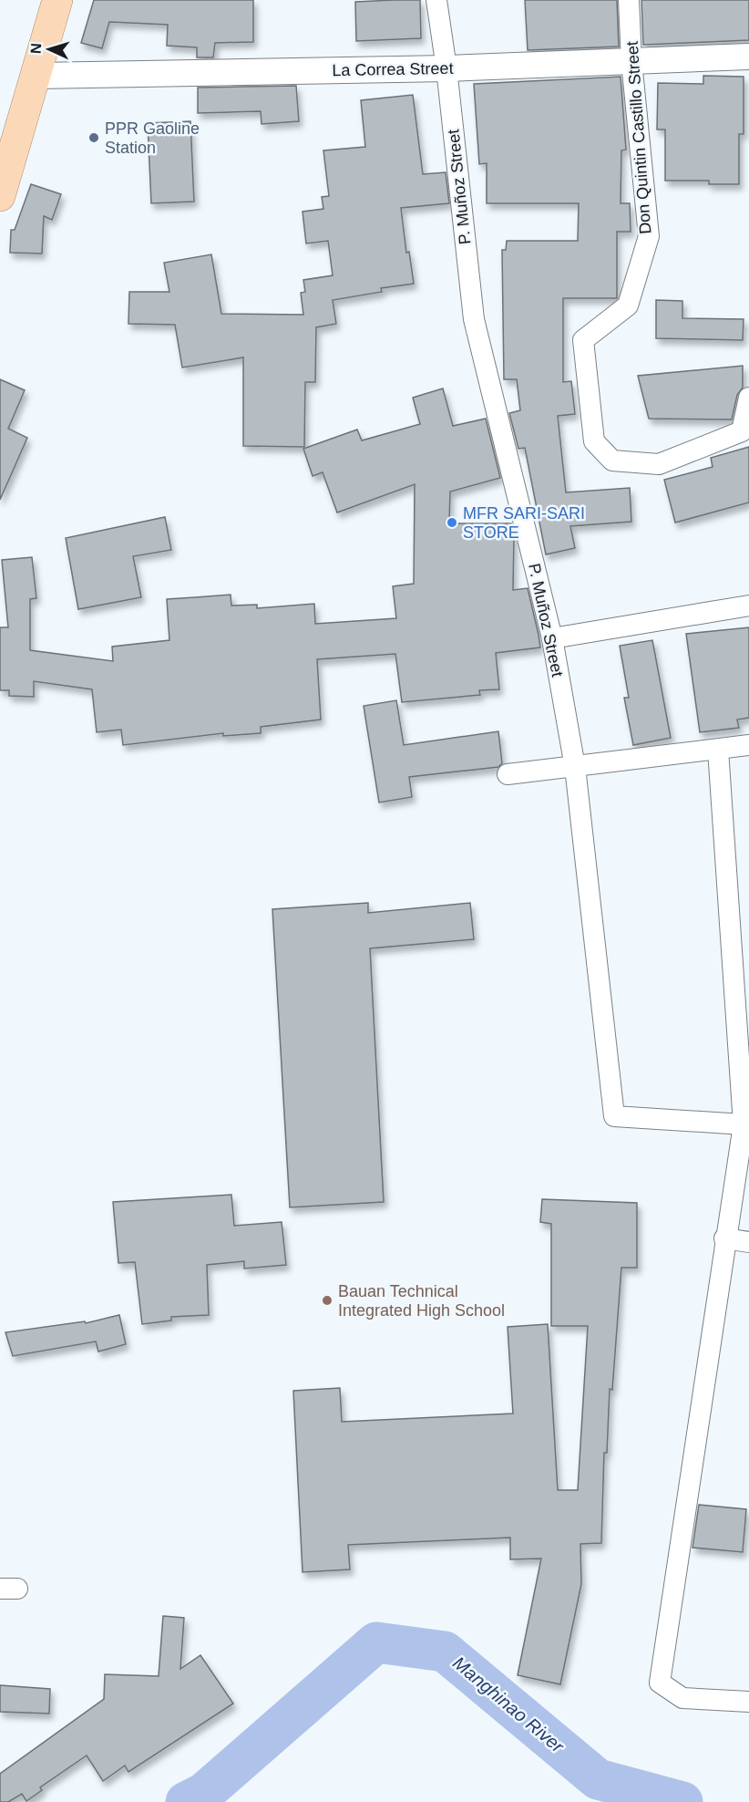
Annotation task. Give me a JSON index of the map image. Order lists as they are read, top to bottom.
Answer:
{
  "streets": {
    "street": ["La Correa Street", "Don Quintin Castillo Street", "P. Muñoz Street"]
  },
  "crossings": [
    ["La Correa Street", "Don Quintin Castillo Street"],
    ["La Correa Street", "P. Muñoz Street"]
  ],
  "water": ["Manghinao River"],
  "places": ["PPR Gaoline Station", "MFR SARI-SARI STORE", "Bauan Technical Integrated High School"],
  "north": "left"
}
